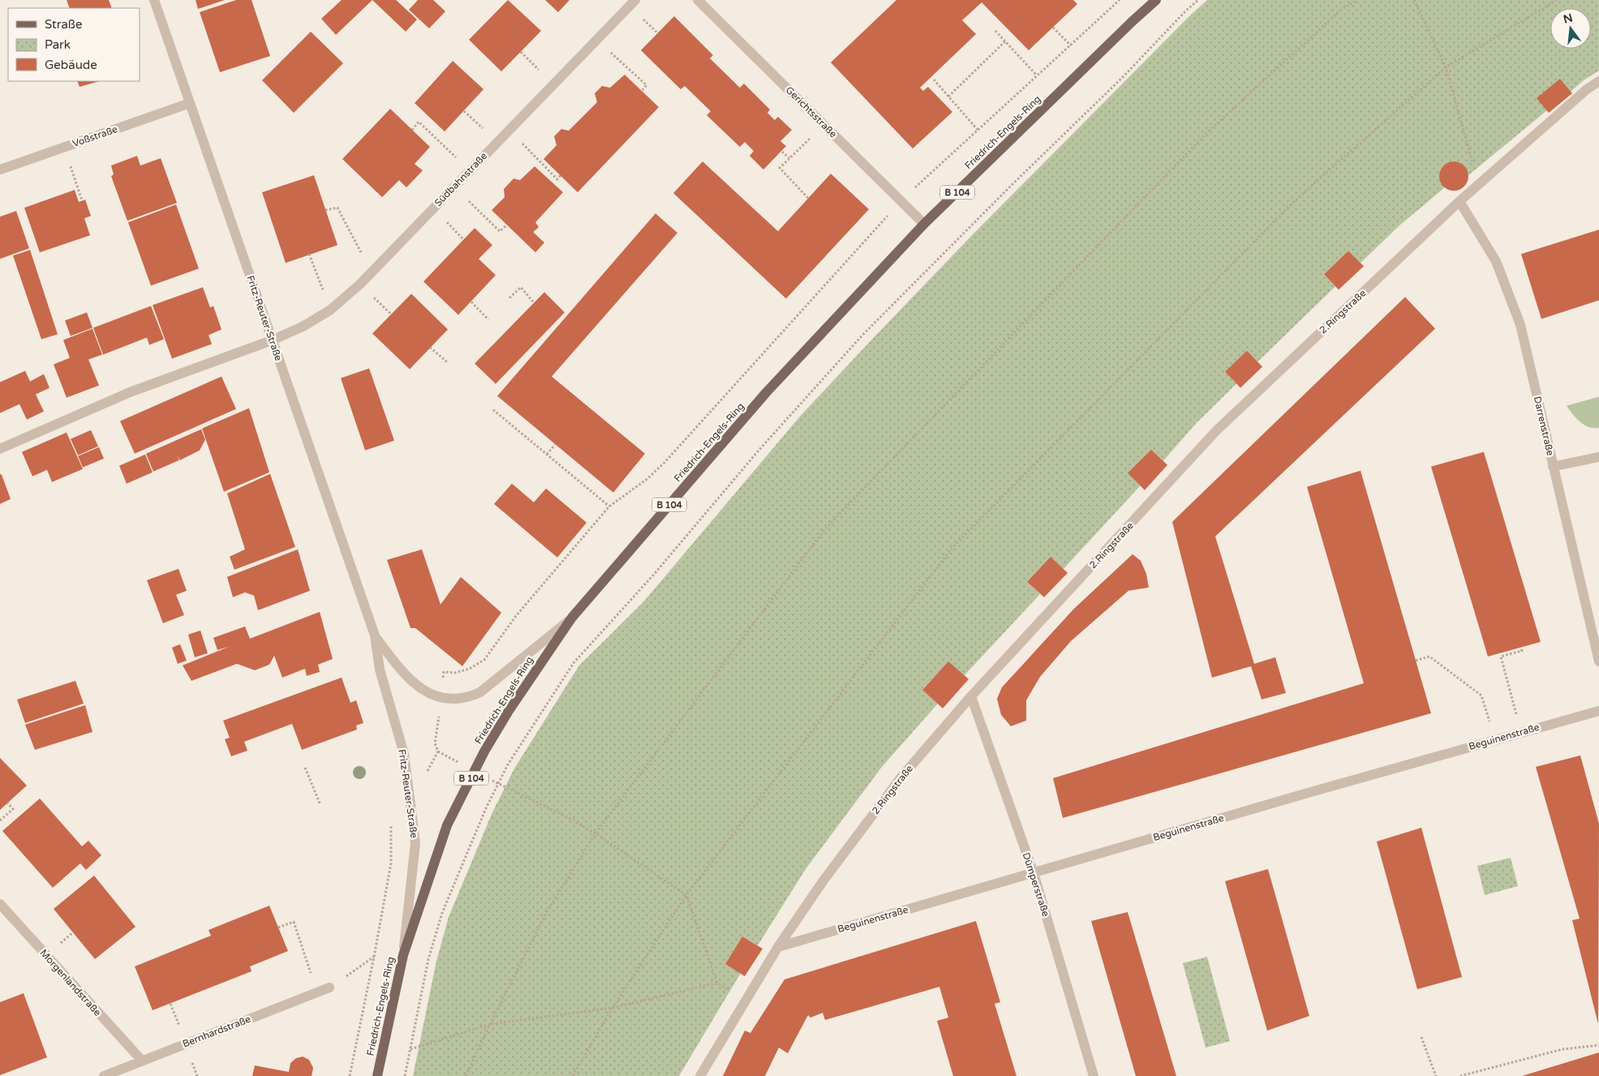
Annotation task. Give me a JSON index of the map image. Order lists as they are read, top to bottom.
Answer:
{
  "streets": {
    "main road": ["Friedrich-Engels-Ring", "B 104"],
    "street": [
      "Gerichtsstraße",
      "Voßstraße",
      "Südbahnstraße",
      "2.Ringstraße",
      "Fritz-Reuter-Straße",
      "Darrenstraße",
      "Beguinenstraße",
      "Dümperstraße",
      "Morgenlandstraße",
      "Bernhardstraße"
    ]
  },
  "crossings": [
    ["Gerichtsstraße", "Friedrich-Engels-Ring"],
    ["Friedrich-Engels-Ring", "Fritz-Reuter-Straße"],
    ["Voßstraße", "Fritz-Reuter-Straße"],
    ["Südbahnstraße", "Fritz-Reuter-Straße"],
    ["2.Ringstraße", "Darrenstraße"],
    ["2.Ringstraße", "Beguinenstraße"],
    ["2.Ringstraße", "Dümperstraße"],
    ["Beguinenstraße", "Dümperstraße"],
    ["Morgenlandstraße", "Bernhardstraße"]
  ],
  "legend": ["Straße", "Park", "Gebäude"],
  "north": "top"
}
